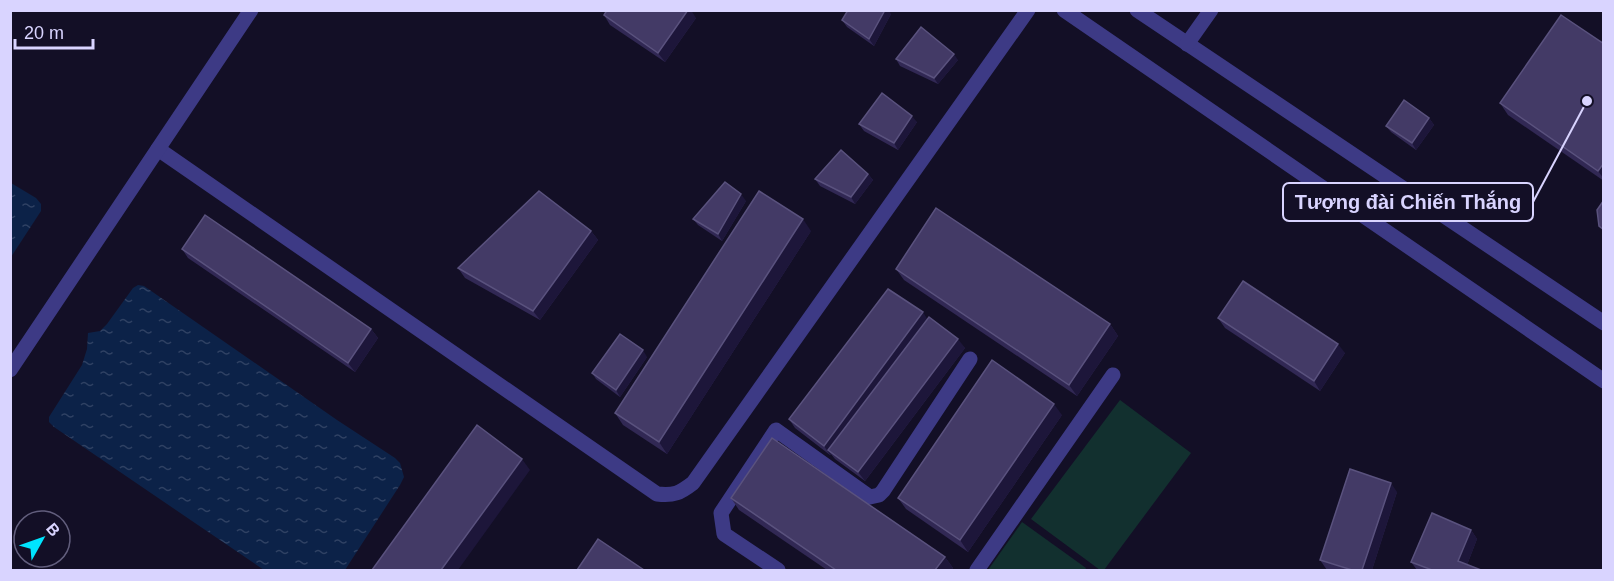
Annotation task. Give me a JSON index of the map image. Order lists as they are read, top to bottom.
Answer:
{
  "places": ["Tượng đài Chiến Thắng"],
  "scale_bar": "20 m",
  "north": "top right"
}
